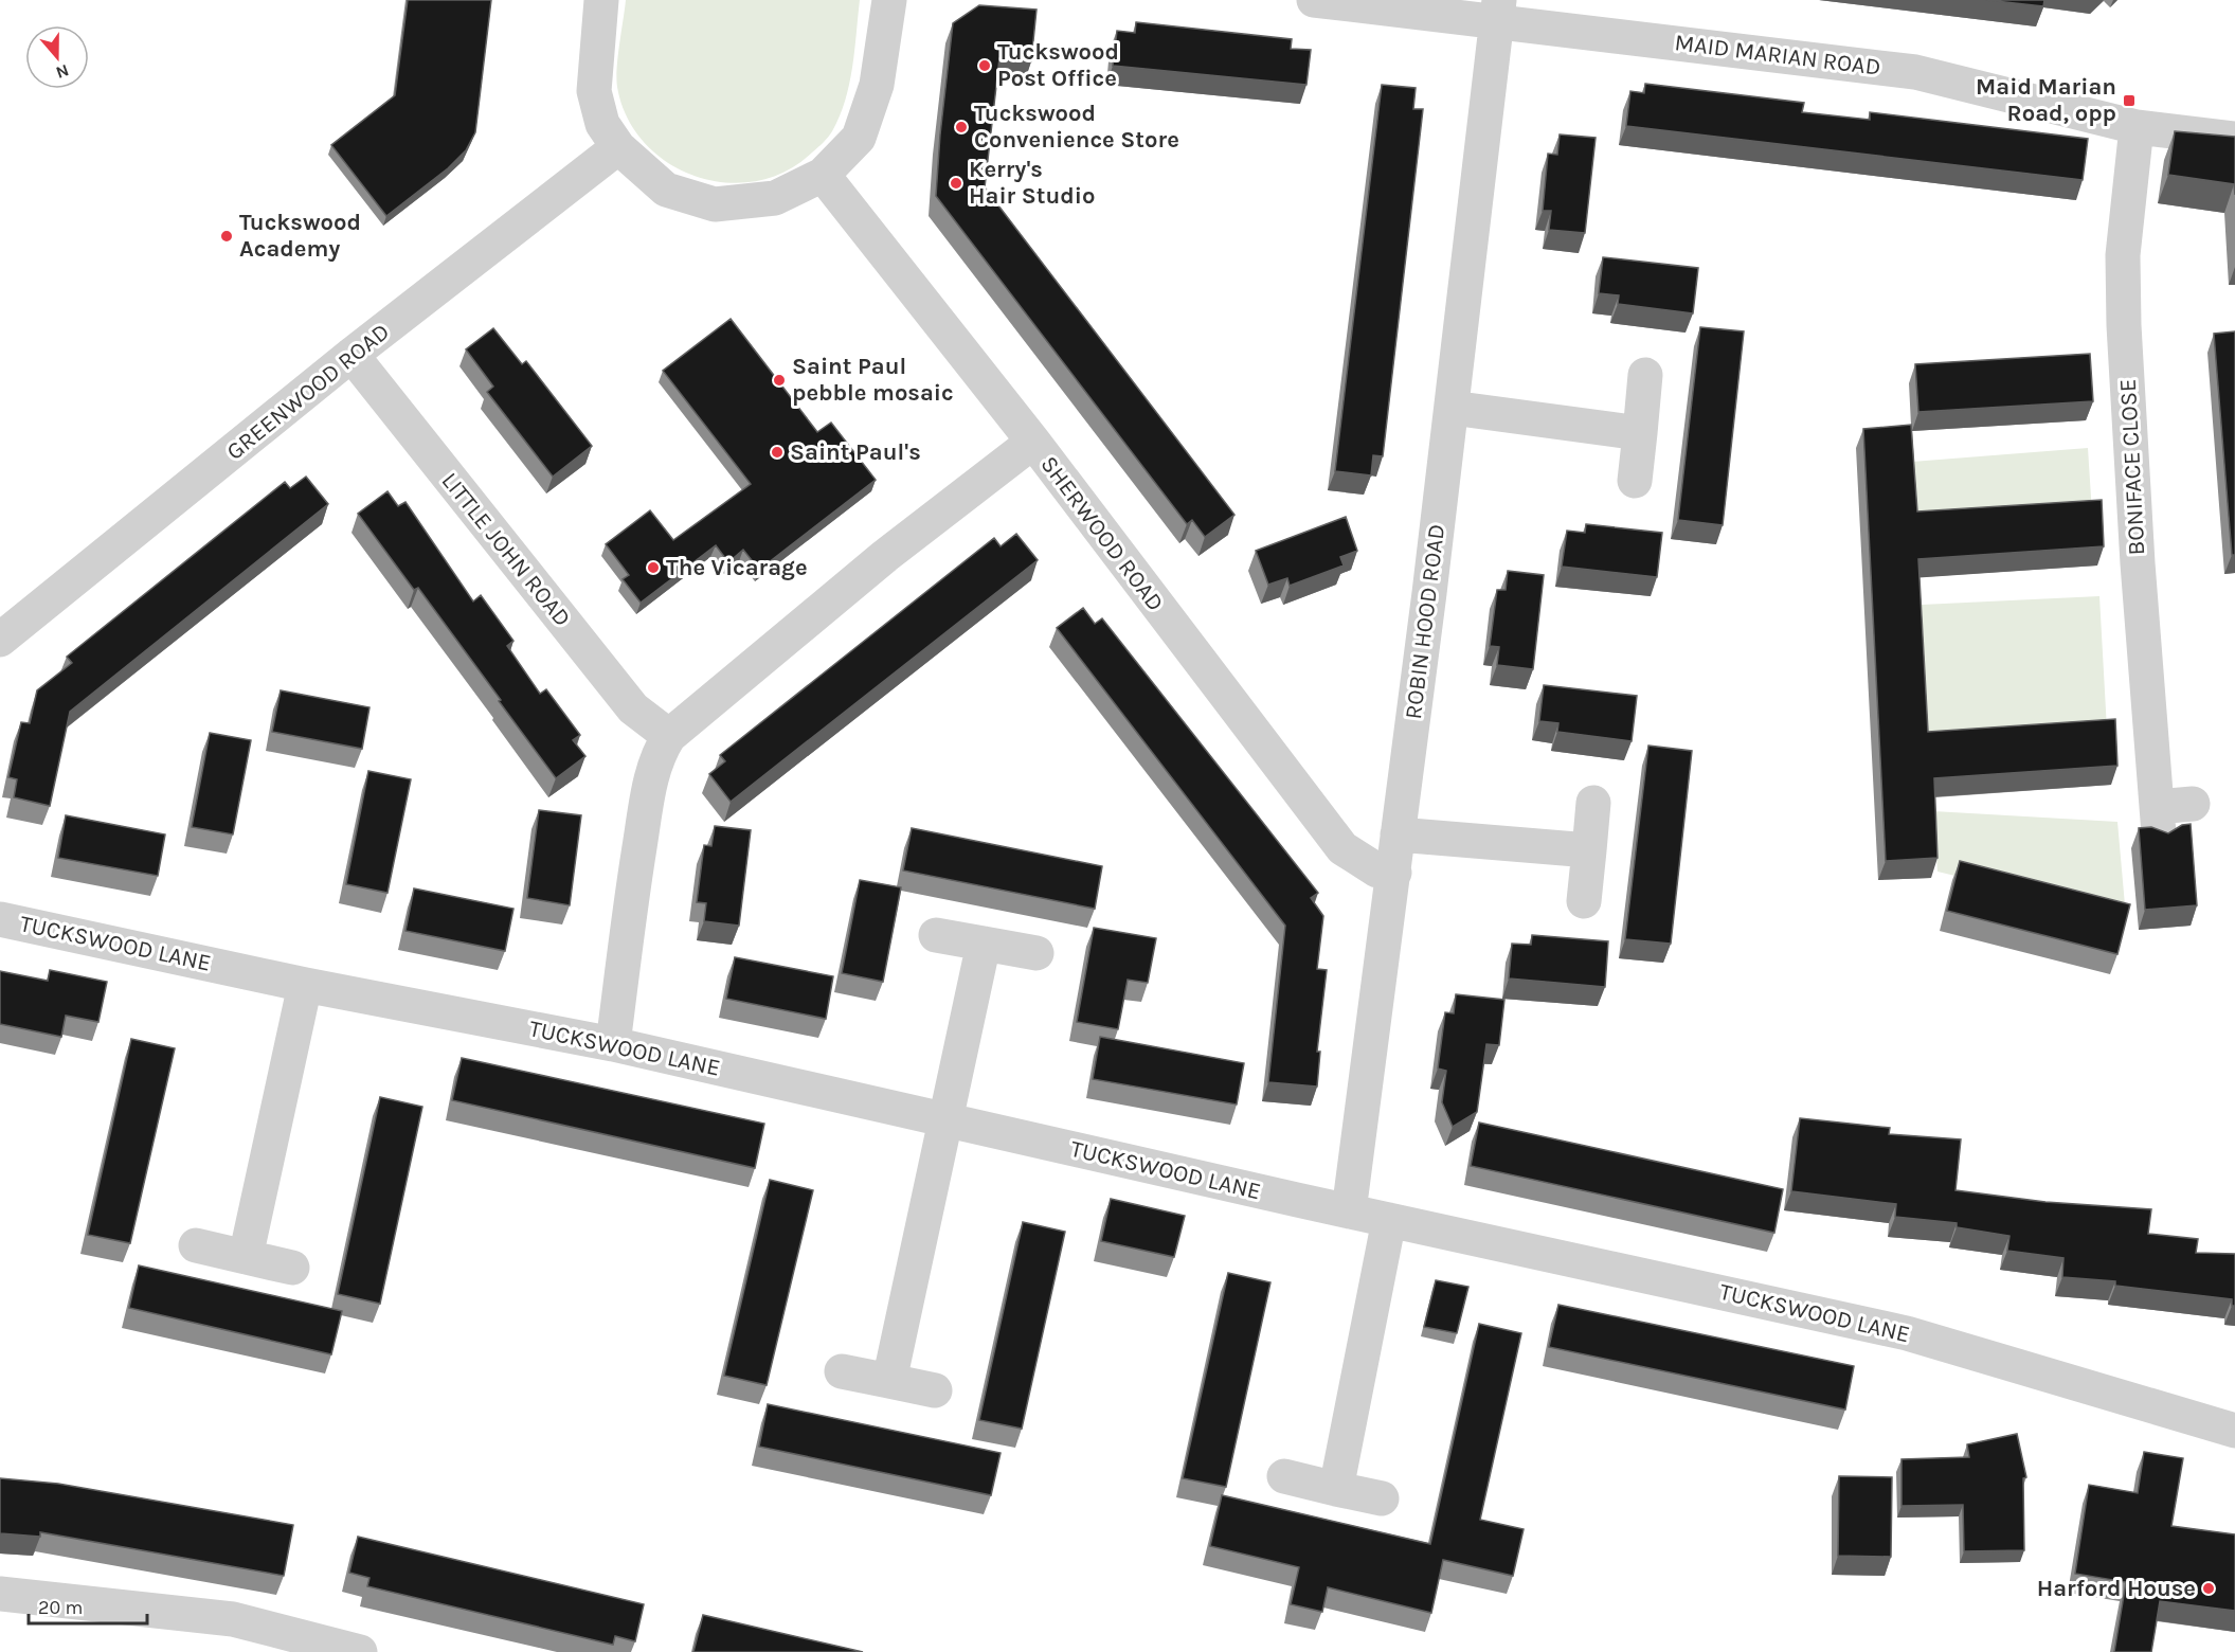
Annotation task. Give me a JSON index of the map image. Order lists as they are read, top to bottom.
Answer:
{
  "streets": {
    "street": [
      "MAID MARIAN ROAD",
      "GREENWOOD ROAD",
      "BONIFACE CLOSE",
      "SHERWOOD ROAD",
      "LITTLE JOHN ROAD",
      "ROBIN HOOD ROAD",
      "TUCKSWOOD LANE"
    ]
  },
  "crossings": [
    ["MAID MARIAN ROAD", "BONIFACE CLOSE"],
    ["MAID MARIAN ROAD", "ROBIN HOOD ROAD"],
    ["GREENWOOD ROAD", "LITTLE JOHN ROAD"],
    ["SHERWOOD ROAD", "ROBIN HOOD ROAD"],
    ["ROBIN HOOD ROAD", "TUCKSWOOD LANE"]
  ],
  "places": {
    "other": [
      "Tuckswood Post Office",
      "Tuckswood Convenience Store",
      "Kerry's Hair Studio",
      "Tuckswood Academy",
      "Saint Paul pebble mosaic",
      "Saint Paul's",
      "The Vicarage",
      "Harford House"
    ],
    "transit": ["Maid Marian Road, opp"]
  },
  "scale_bar": "20 m",
  "north": "bottom"
}
